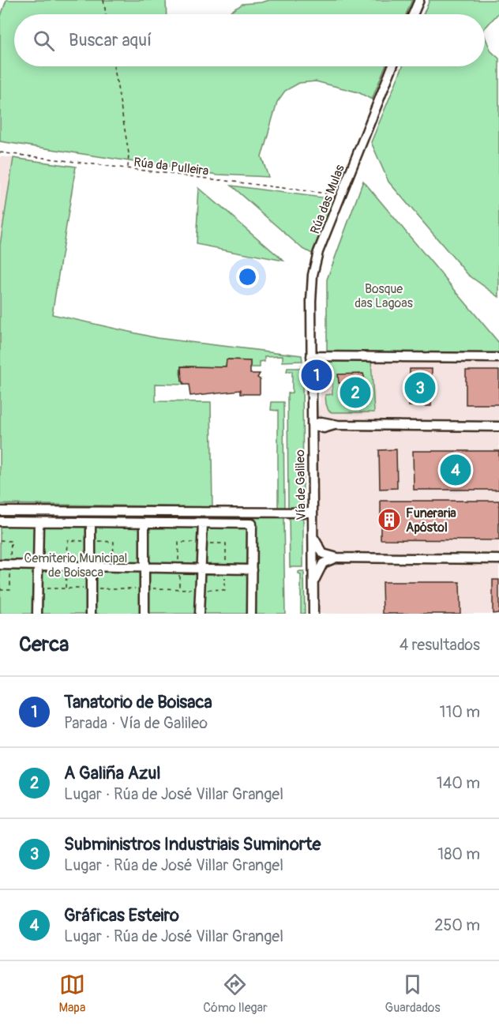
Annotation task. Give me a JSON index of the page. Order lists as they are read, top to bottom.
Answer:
{
  "streets": {
    "street": ["Rúa das Mulas", "Vía de Galileo"],
    "path": ["Rúa da Pulleira"]
  },
  "crossings": [
    ["Rúa da Pulleira", "Rúa das Mulas"],
    ["Rúa das Mulas", "Vía de Galileo"]
  ],
  "parks": ["Bosque das Lagoas", "Cemiterio Municipal de Boisaca"],
  "places": {
    "building": ["Funeraria Apóstol"]
  },
  "page": {
    "search": "Buscar aquí",
    "pins": [
      "1",
      "3",
      "2",
      "4"
    ],
    "heading": ["Cerca", "4 resultados"],
    "list": [
      {
        "mark": "1",
        "name": "Tanatorio de Boisaca",
        "note": "Parada · Vía de Galileo",
        "value": "110 m"
      },
      {
        "mark": "2",
        "name": "A Galiña Azul",
        "note": "Lugar · Rúa de José Villar Grangel",
        "value": "140 m"
      },
      {
        "mark": "3",
        "name": "Subministros Industriais Suminorte",
        "note": "Lugar · Rúa de José Villar Grangel",
        "value": "180 m"
      },
      {
        "mark": "4",
        "name": "Gráficas Esteiro",
        "note": "Lugar · Rúa de José Villar Grangel",
        "value": "250 m"
      }
    ],
    "nav": ["Mapa", "Cómo llegar", "Guardados"]
  }
}
